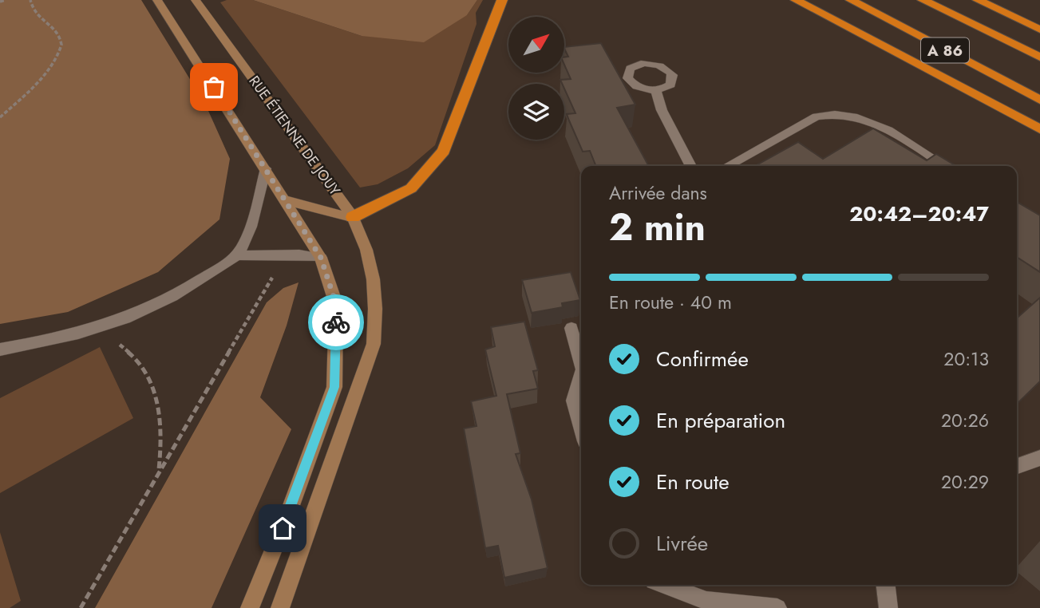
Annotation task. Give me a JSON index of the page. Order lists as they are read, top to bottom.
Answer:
{
  "streets": {
    "highway": ["A 86"],
    "main road": ["RUE ÉTIENNE DE JOUY"]
  },
  "north": "top right",
  "page": {
    "heading": ["2 min", "Arrivée dans", "20:42–20:47"],
    "bar": "En route · 40 m",
    "list": [
      ["Confirmée", "20:13"],
      ["En préparation", "20:26"],
      ["En route", "20:29"],
      "Livrée"
    ]
  }
}
